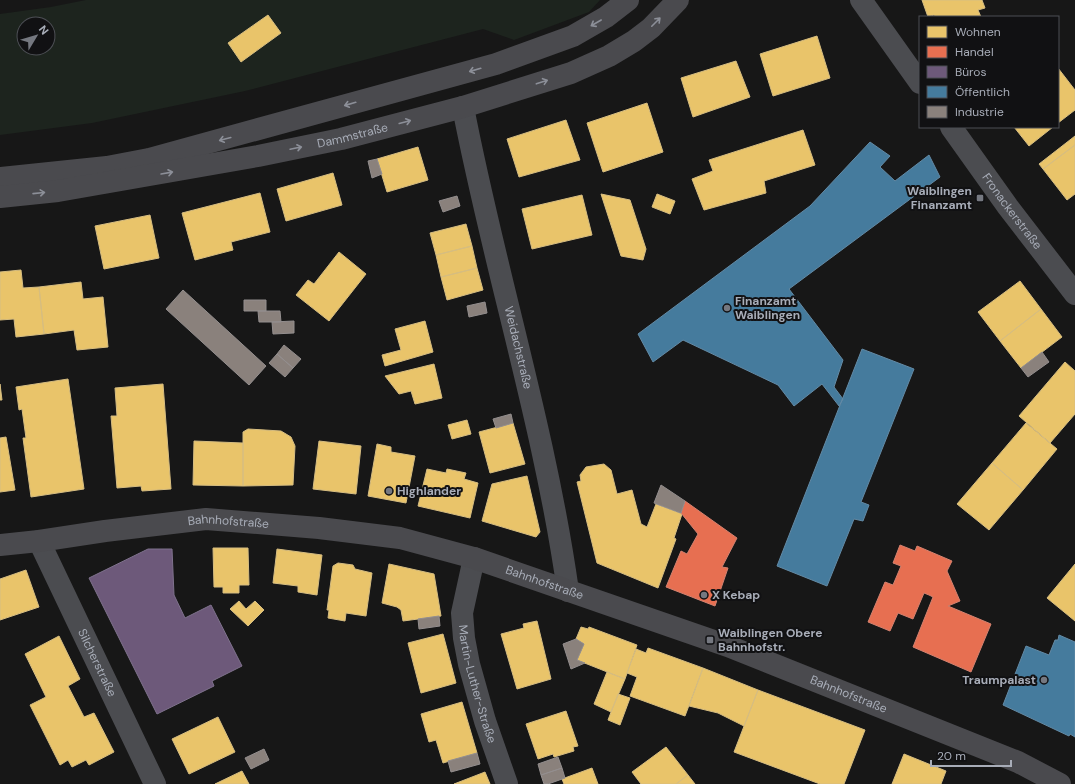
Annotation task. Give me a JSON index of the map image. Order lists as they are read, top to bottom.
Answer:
{
  "streets": {
    "street": [
      "Dammstraße",
      "Fronackerstraße",
      "Weidachstraße",
      "Bahnhofstraße",
      "Silcherstraße",
      "Martin-Luther-Straße"
    ]
  },
  "crossings": [
    ["Dammstraße", "Weidachstraße"],
    ["Weidachstraße", "Bahnhofstraße"],
    ["Bahnhofstraße", "Silcherstraße"],
    ["Bahnhofstraße", "Martin-Luther-Straße"]
  ],
  "places": {
    "transit": ["Waiblingen Finanzamt", "Waiblingen Obere Bahnhofstr."],
    "other": [
      "Finanzamt Waiblingen",
      "Highlander",
      "X Kebap",
      "Traumpalast"
    ]
  },
  "legend": [
    "Wohnen",
    "Handel",
    "Büros",
    "Öffentlich",
    "Industrie"
  ],
  "scale_bar": "20 m",
  "north": "top right"
}
